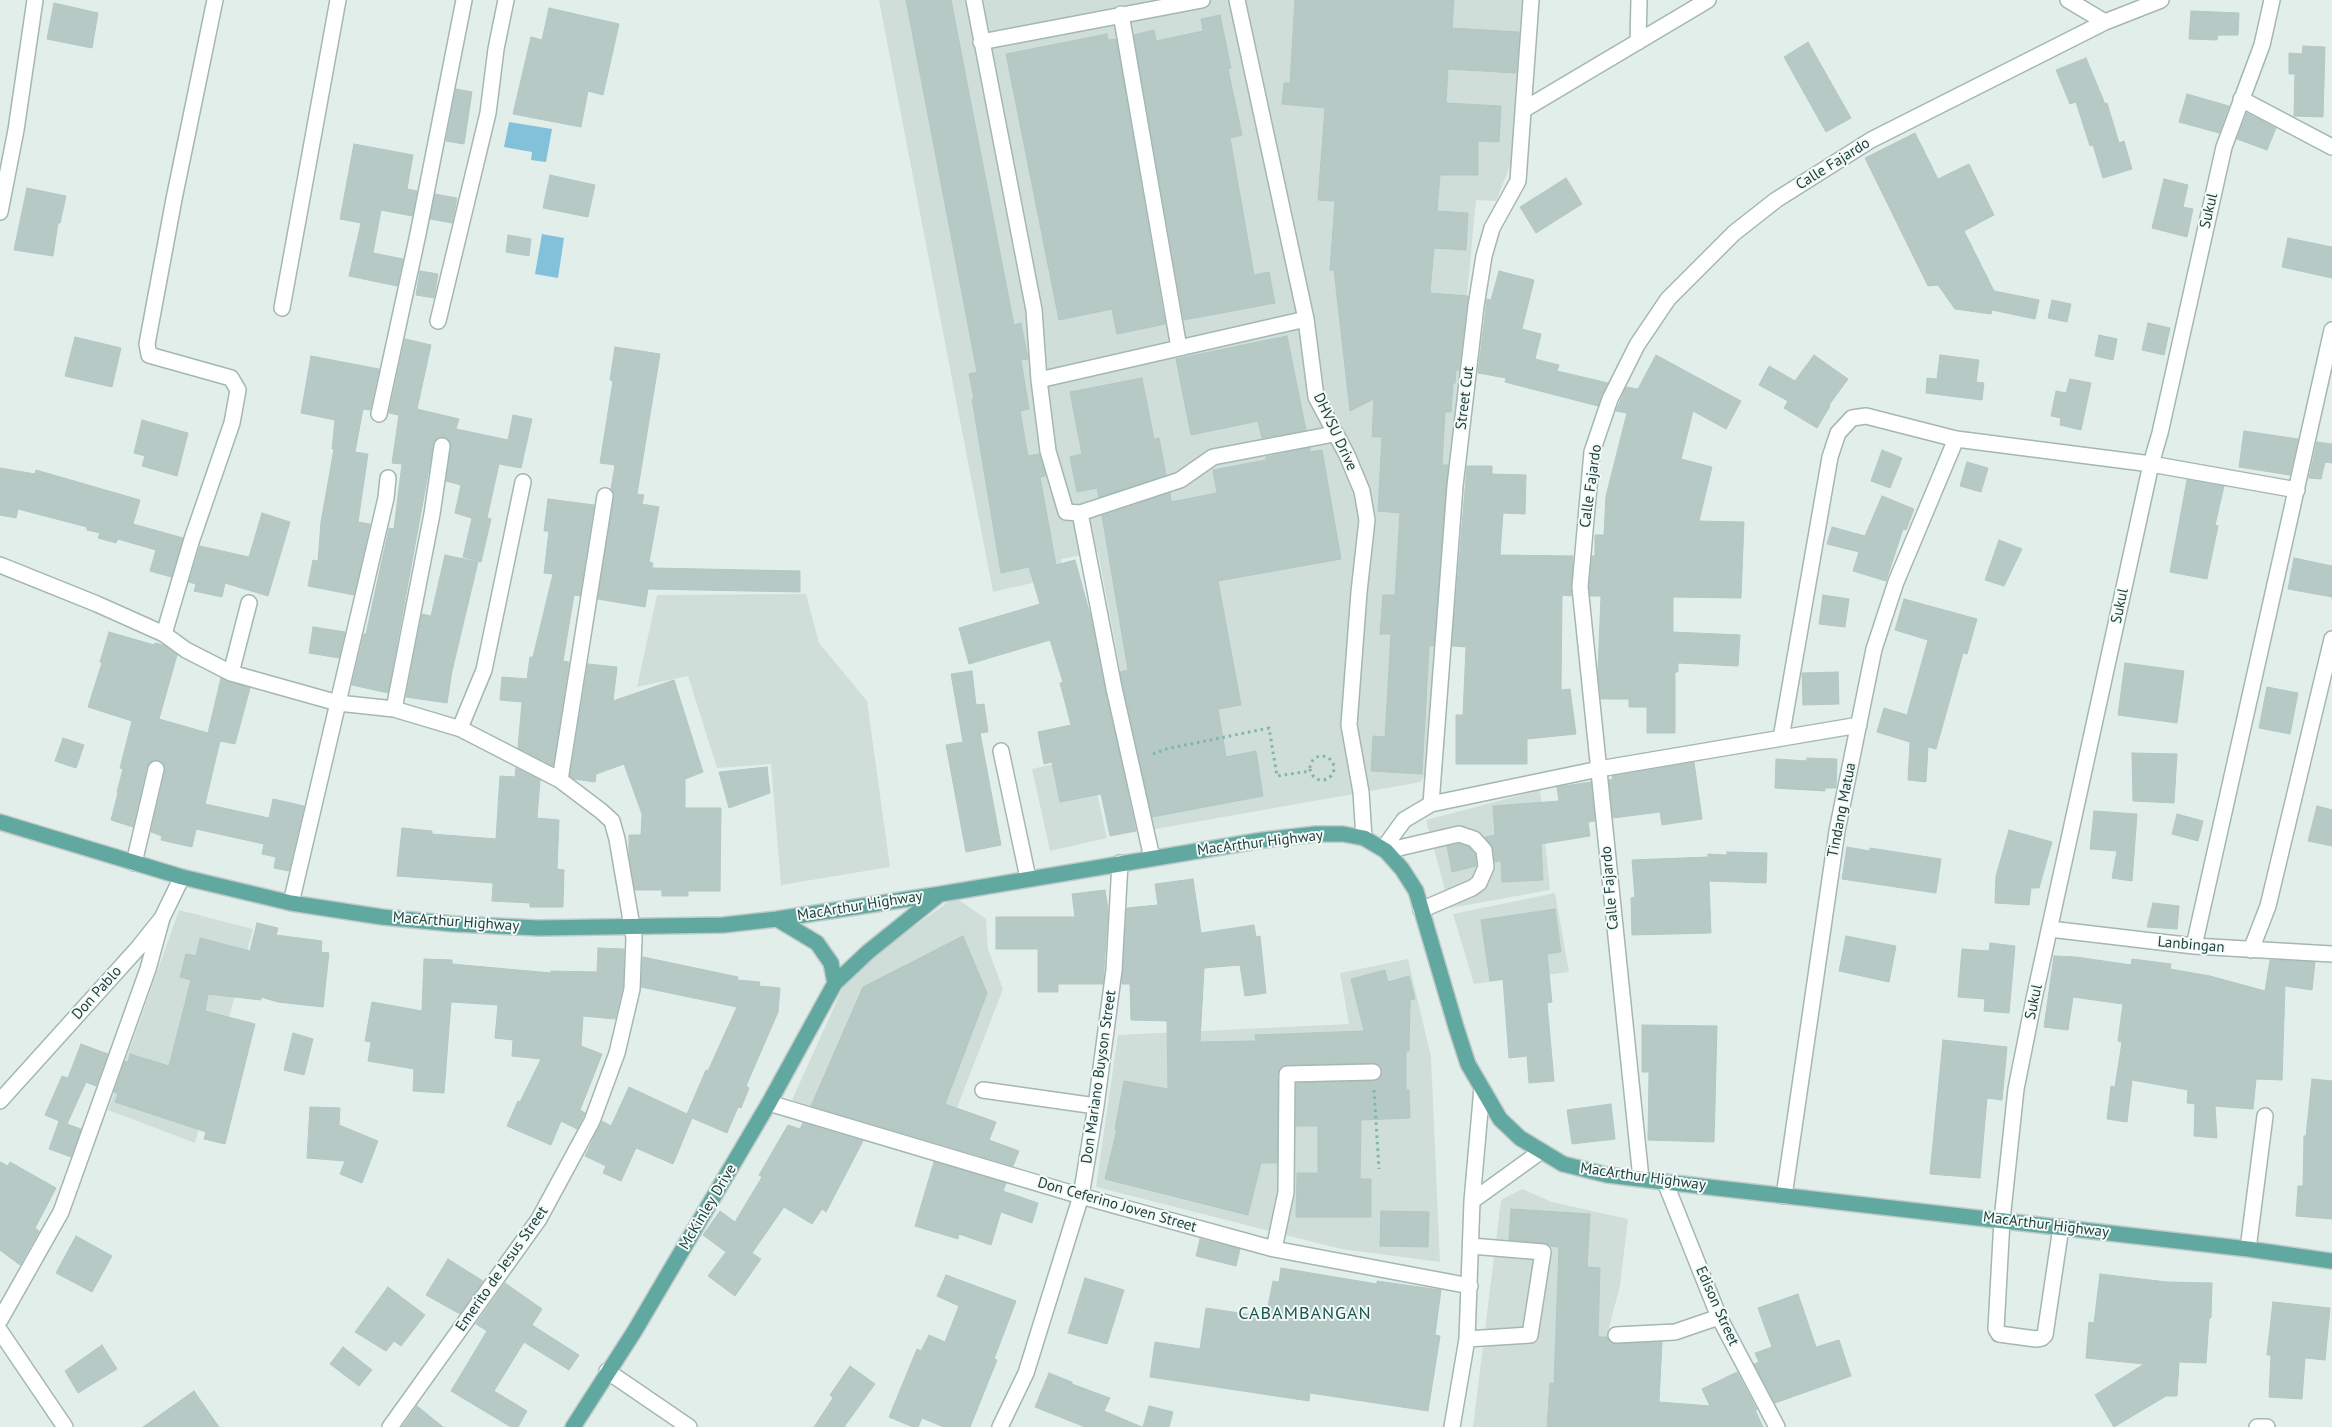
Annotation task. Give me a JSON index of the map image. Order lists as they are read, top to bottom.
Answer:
{
  "streets": {
    "main road": ["MacArthur Highway", "McKinley Drive"],
    "street": [
      "Calle Fajardo",
      "Sukul",
      "Street Cut",
      "DHVSU Drive",
      "Tindang Matua",
      "Lanbingan",
      "Don Pablo",
      "Don Mariano Buyson Street",
      "Don Ceferino Joven Street",
      "Emerito de Jesus Street",
      "Edison Street"
    ]
  },
  "crossings": [
    ["Calle Fajardo", "MacArthur Highway"],
    ["Sukul", "MacArthur Highway"],
    ["Sukul", "Lanbingan"],
    ["DHVSU Drive", "MacArthur Highway"],
    ["Tindang Matua", "MacArthur Highway"],
    ["MacArthur Highway", "Don Pablo"],
    ["MacArthur Highway", "Don Mariano Buyson Street"],
    ["MacArthur Highway", "McKinley Drive"],
    ["MacArthur Highway", "Emerito de Jesus Street"],
    ["MacArthur Highway", "Edison Street"],
    ["Don Mariano Buyson Street", "Don Ceferino Joven Street"],
    ["Don Ceferino Joven Street", "McKinley Drive"]
  ],
  "districts": ["CABAMBANGAN"]
}
